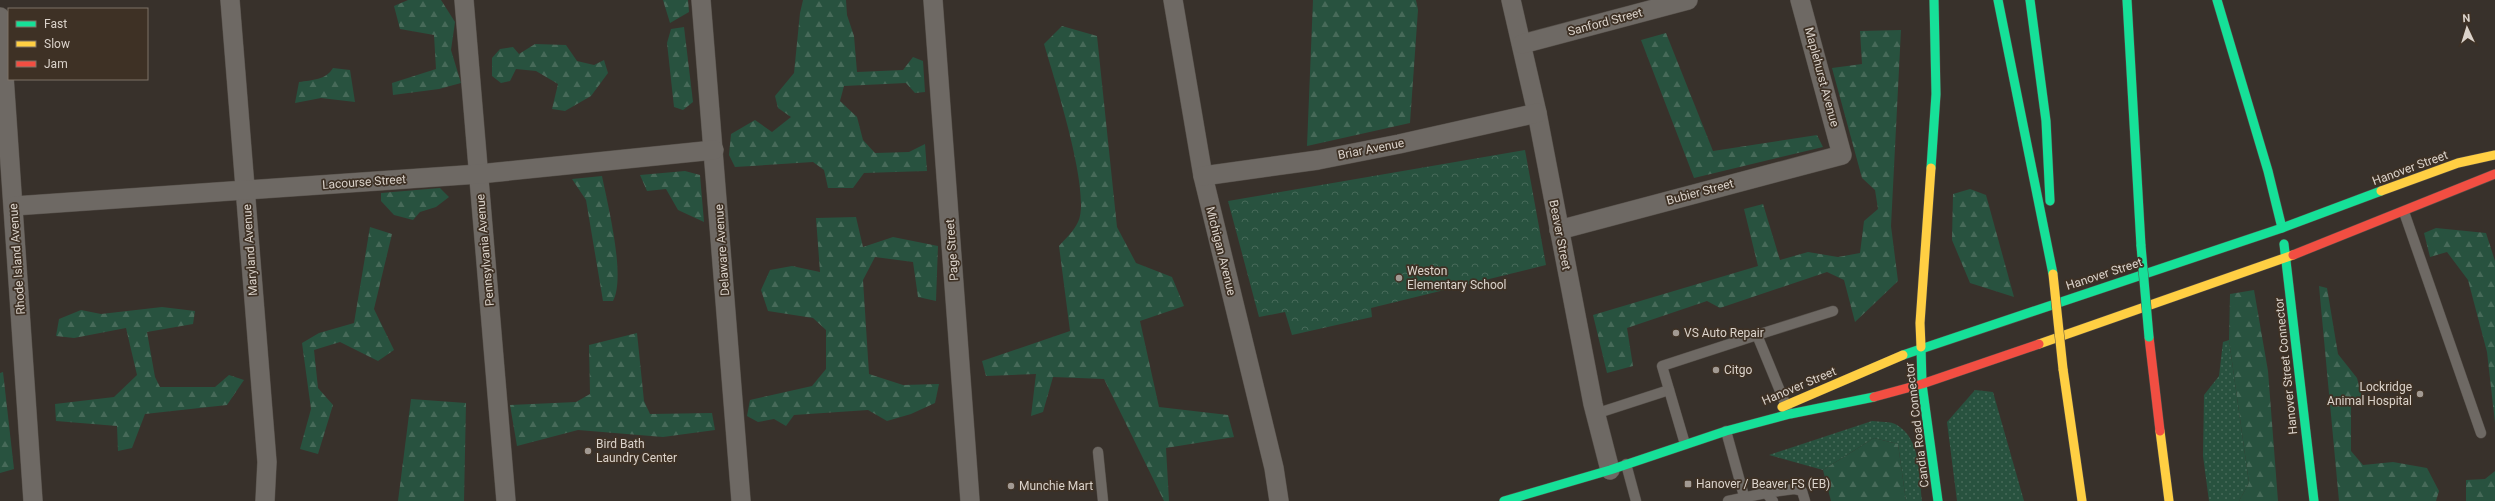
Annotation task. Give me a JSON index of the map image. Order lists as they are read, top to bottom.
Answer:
{
  "streets": {
    "main road": ["Hanover Street", "Hanover Street Connector", "Candia Road Connector"],
    "street": [
      "Sanford Street",
      "Maplehurst Avenue",
      "Briar Avenue",
      "Lacourse Street",
      "Bubier Street",
      "Beaver Street",
      "Maryland Avenue",
      "Pennsylvania Avenue",
      "Delaware Avenue",
      "Page Street",
      "Michigan Avenue",
      "Rhode Island Avenue"
    ]
  },
  "crossings": [
    ["Sanford Street", "Beaver Street"],
    ["Maplehurst Avenue", "Bubier Street"],
    ["Briar Avenue", "Beaver Street"],
    ["Briar Avenue", "Michigan Avenue"],
    ["Hanover Street", "Beaver Street"],
    ["Hanover Street", "Hanover Street Connector"],
    ["Hanover Street", "Candia Road Connector"],
    ["Lacourse Street", "Maryland Avenue"],
    ["Lacourse Street", "Pennsylvania Avenue"],
    ["Lacourse Street", "Delaware Avenue"],
    ["Lacourse Street", "Rhode Island Avenue"],
    ["Bubier Street", "Beaver Street"]
  ],
  "places": {
    "other": [
      "Weston Elementary School",
      "VS Auto Repair",
      "Citgo",
      "Lockridge Animal Hospital",
      "Bird Bath Laundry Center",
      "Munchie Mart"
    ],
    "transit": ["Hanover / Beaver FS (EB)"]
  },
  "legend": ["Fast", "Slow", "Jam"],
  "north": "top"
}
